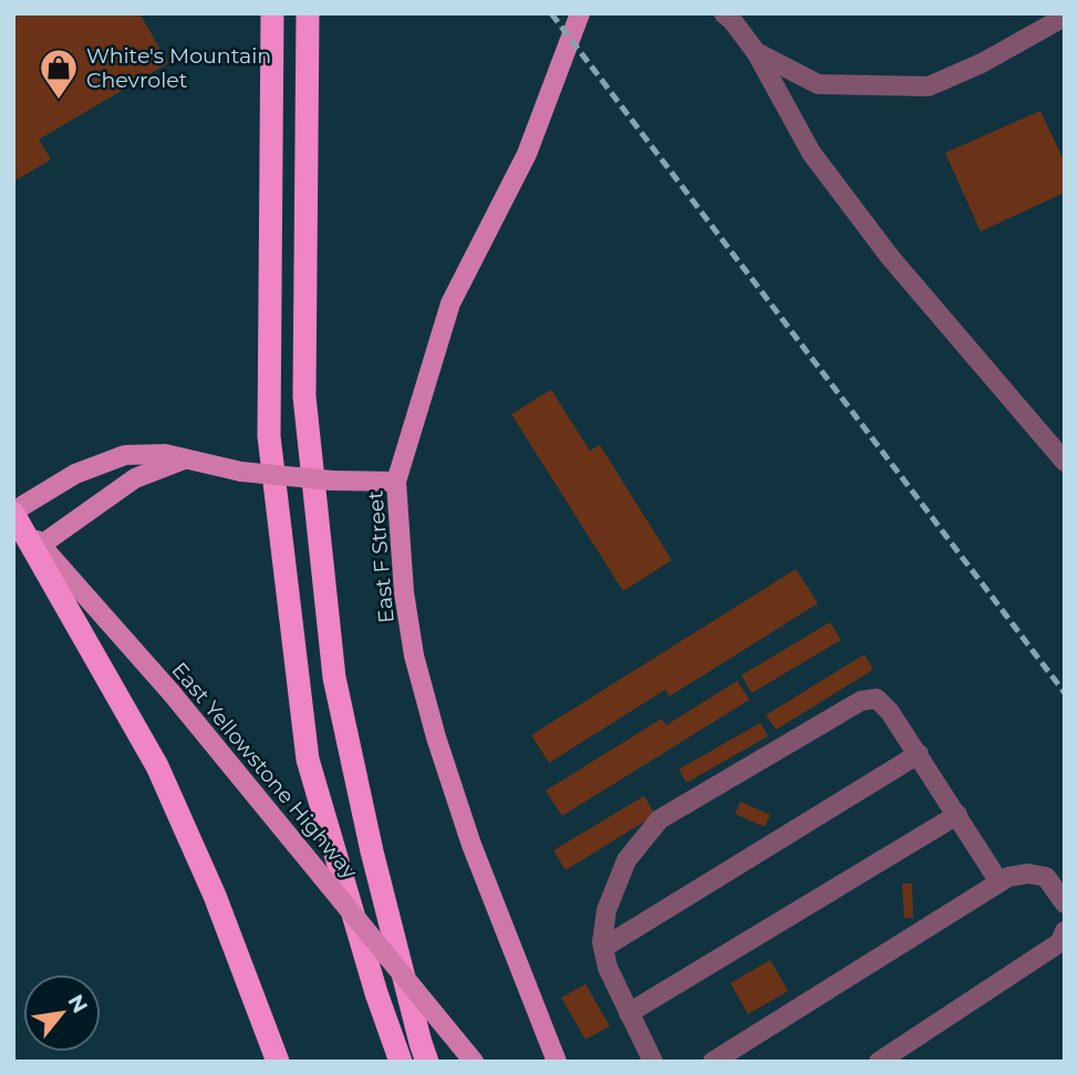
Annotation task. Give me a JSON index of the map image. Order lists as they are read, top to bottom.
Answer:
{
  "streets": {
    "main road": ["East F Street", "East Yellowstone Highway"]
  },
  "places": {
    "shop": ["White's Mountain Chevrolet"]
  },
  "north": "top right"
}
